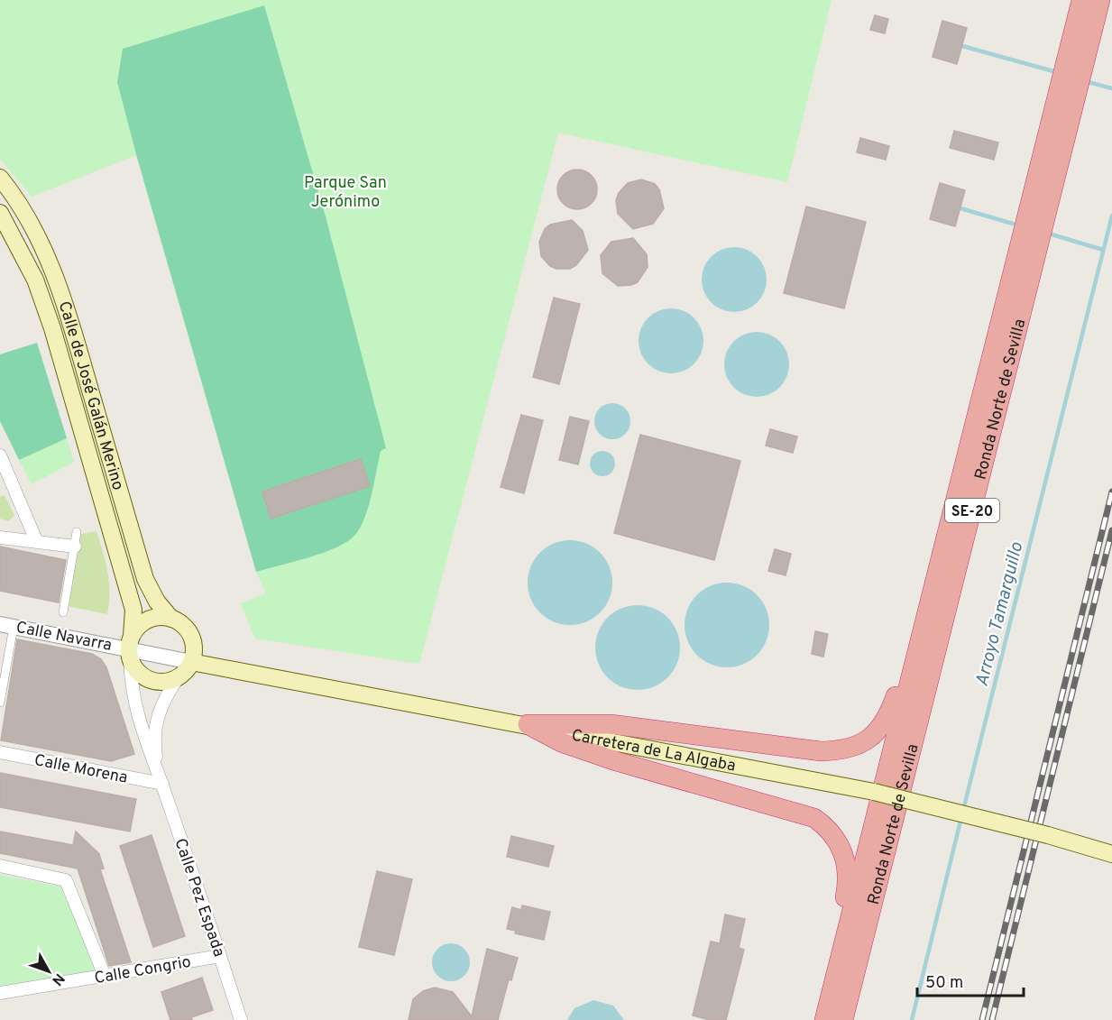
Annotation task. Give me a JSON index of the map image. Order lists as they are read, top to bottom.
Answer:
{
  "streets": {
    "highway": ["Ronda Norte de Sevilla", "SE-20"],
    "main road": ["Calle de José Galán Merino", "Carretera de La Algaba"],
    "street": [
      "Calle Navarra",
      "Calle Morena",
      "Calle Pez Espada",
      "Calle Congrio"
    ]
  },
  "crossings": [
    ["Calle de José Galán Merino", "Calle Navarra"],
    ["Calle de José Galán Merino", "Carretera de La Algaba"],
    ["Calle de José Galán Merino", "Calle Pez Espada"],
    ["Calle Navarra", "Carretera de La Algaba"],
    ["Calle Navarra", "Calle Pez Espada"],
    ["Calle Morena", "Calle Pez Espada"],
    ["Calle Pez Espada", "Calle Congrio"]
  ],
  "water": ["Arroyo Tamarguillo"],
  "parks": ["Parque San Jerónimo"],
  "scale_bar": "50 m",
  "north": "bottom right"
}
